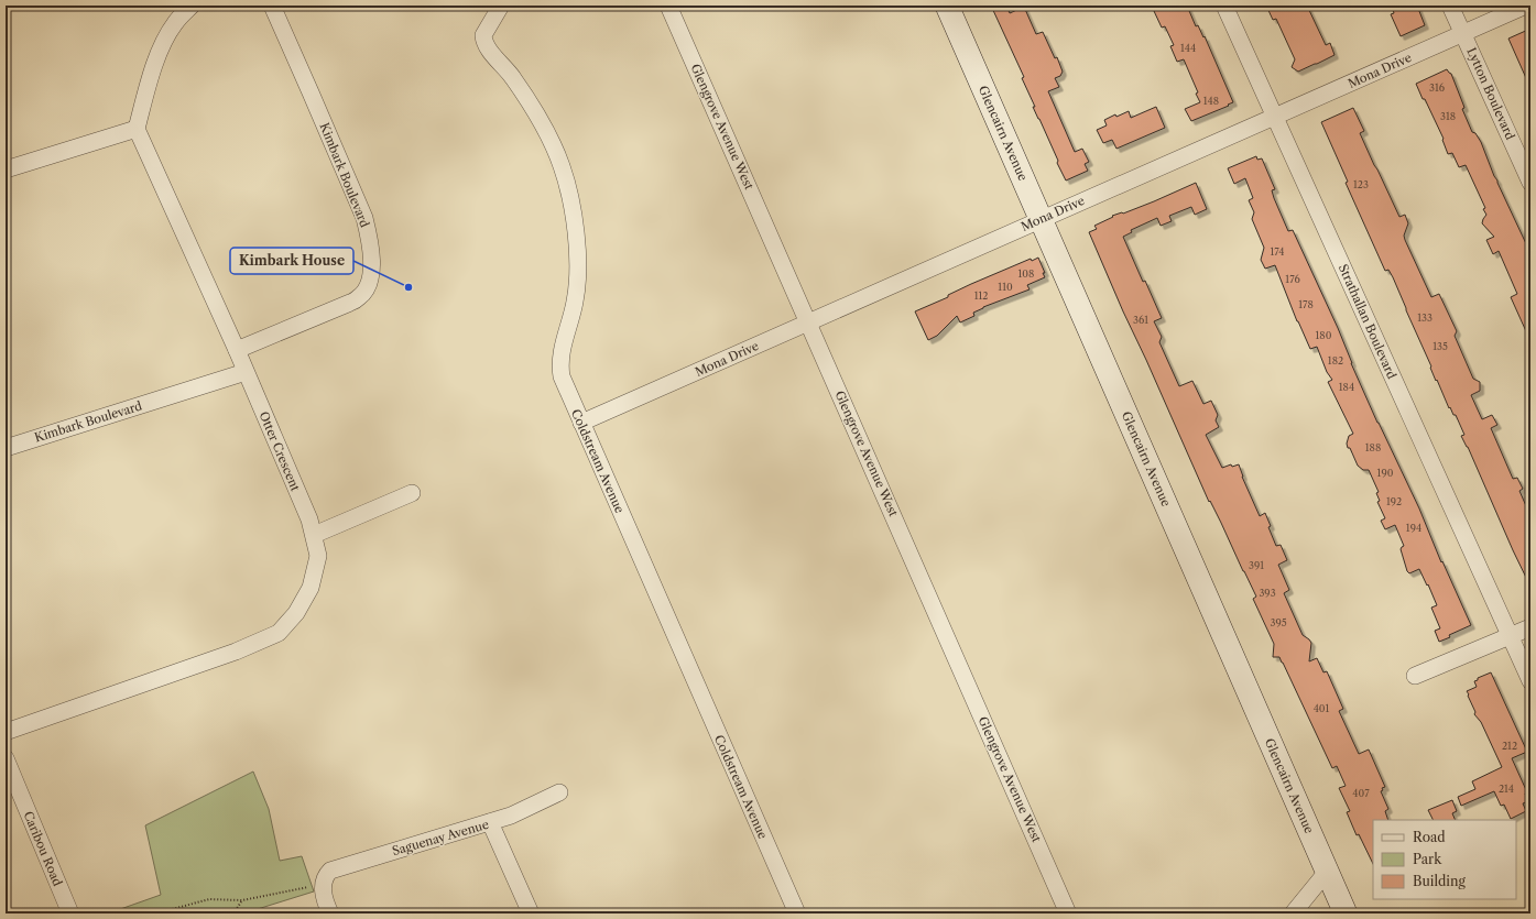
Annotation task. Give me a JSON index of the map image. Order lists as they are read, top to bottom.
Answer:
{
  "streets": {
    "street": [
      "Mona Drive",
      "Lytton Boulevard",
      "Glengrove Avenue West",
      "Glencairn Avenue",
      "Kimbark Boulevard",
      "Strathallan Boulevard",
      "Otter Crescent",
      "Coldstream Avenue",
      "Saguenay Avenue",
      "Caribou Road"
    ]
  },
  "crossings": [
    ["Mona Drive", "Lytton Boulevard"],
    ["Mona Drive", "Glengrove Avenue West"],
    ["Mona Drive", "Glencairn Avenue"],
    ["Mona Drive", "Strathallan Boulevard"],
    ["Mona Drive", "Coldstream Avenue"],
    ["Kimbark Boulevard", "Otter Crescent"]
  ],
  "places": ["Kimbark House"],
  "house_numbers": [
    "144",
    "316",
    "148",
    "318",
    "123",
    "174",
    "108",
    "176",
    "110",
    "112",
    "178",
    "133",
    "361",
    "180",
    "135",
    "182",
    "184",
    "188",
    "190",
    "192",
    "194",
    "391",
    "393",
    "395",
    "401",
    "212",
    "214",
    "407"
  ],
  "legend": ["Road", "Park", "Building"]
}
